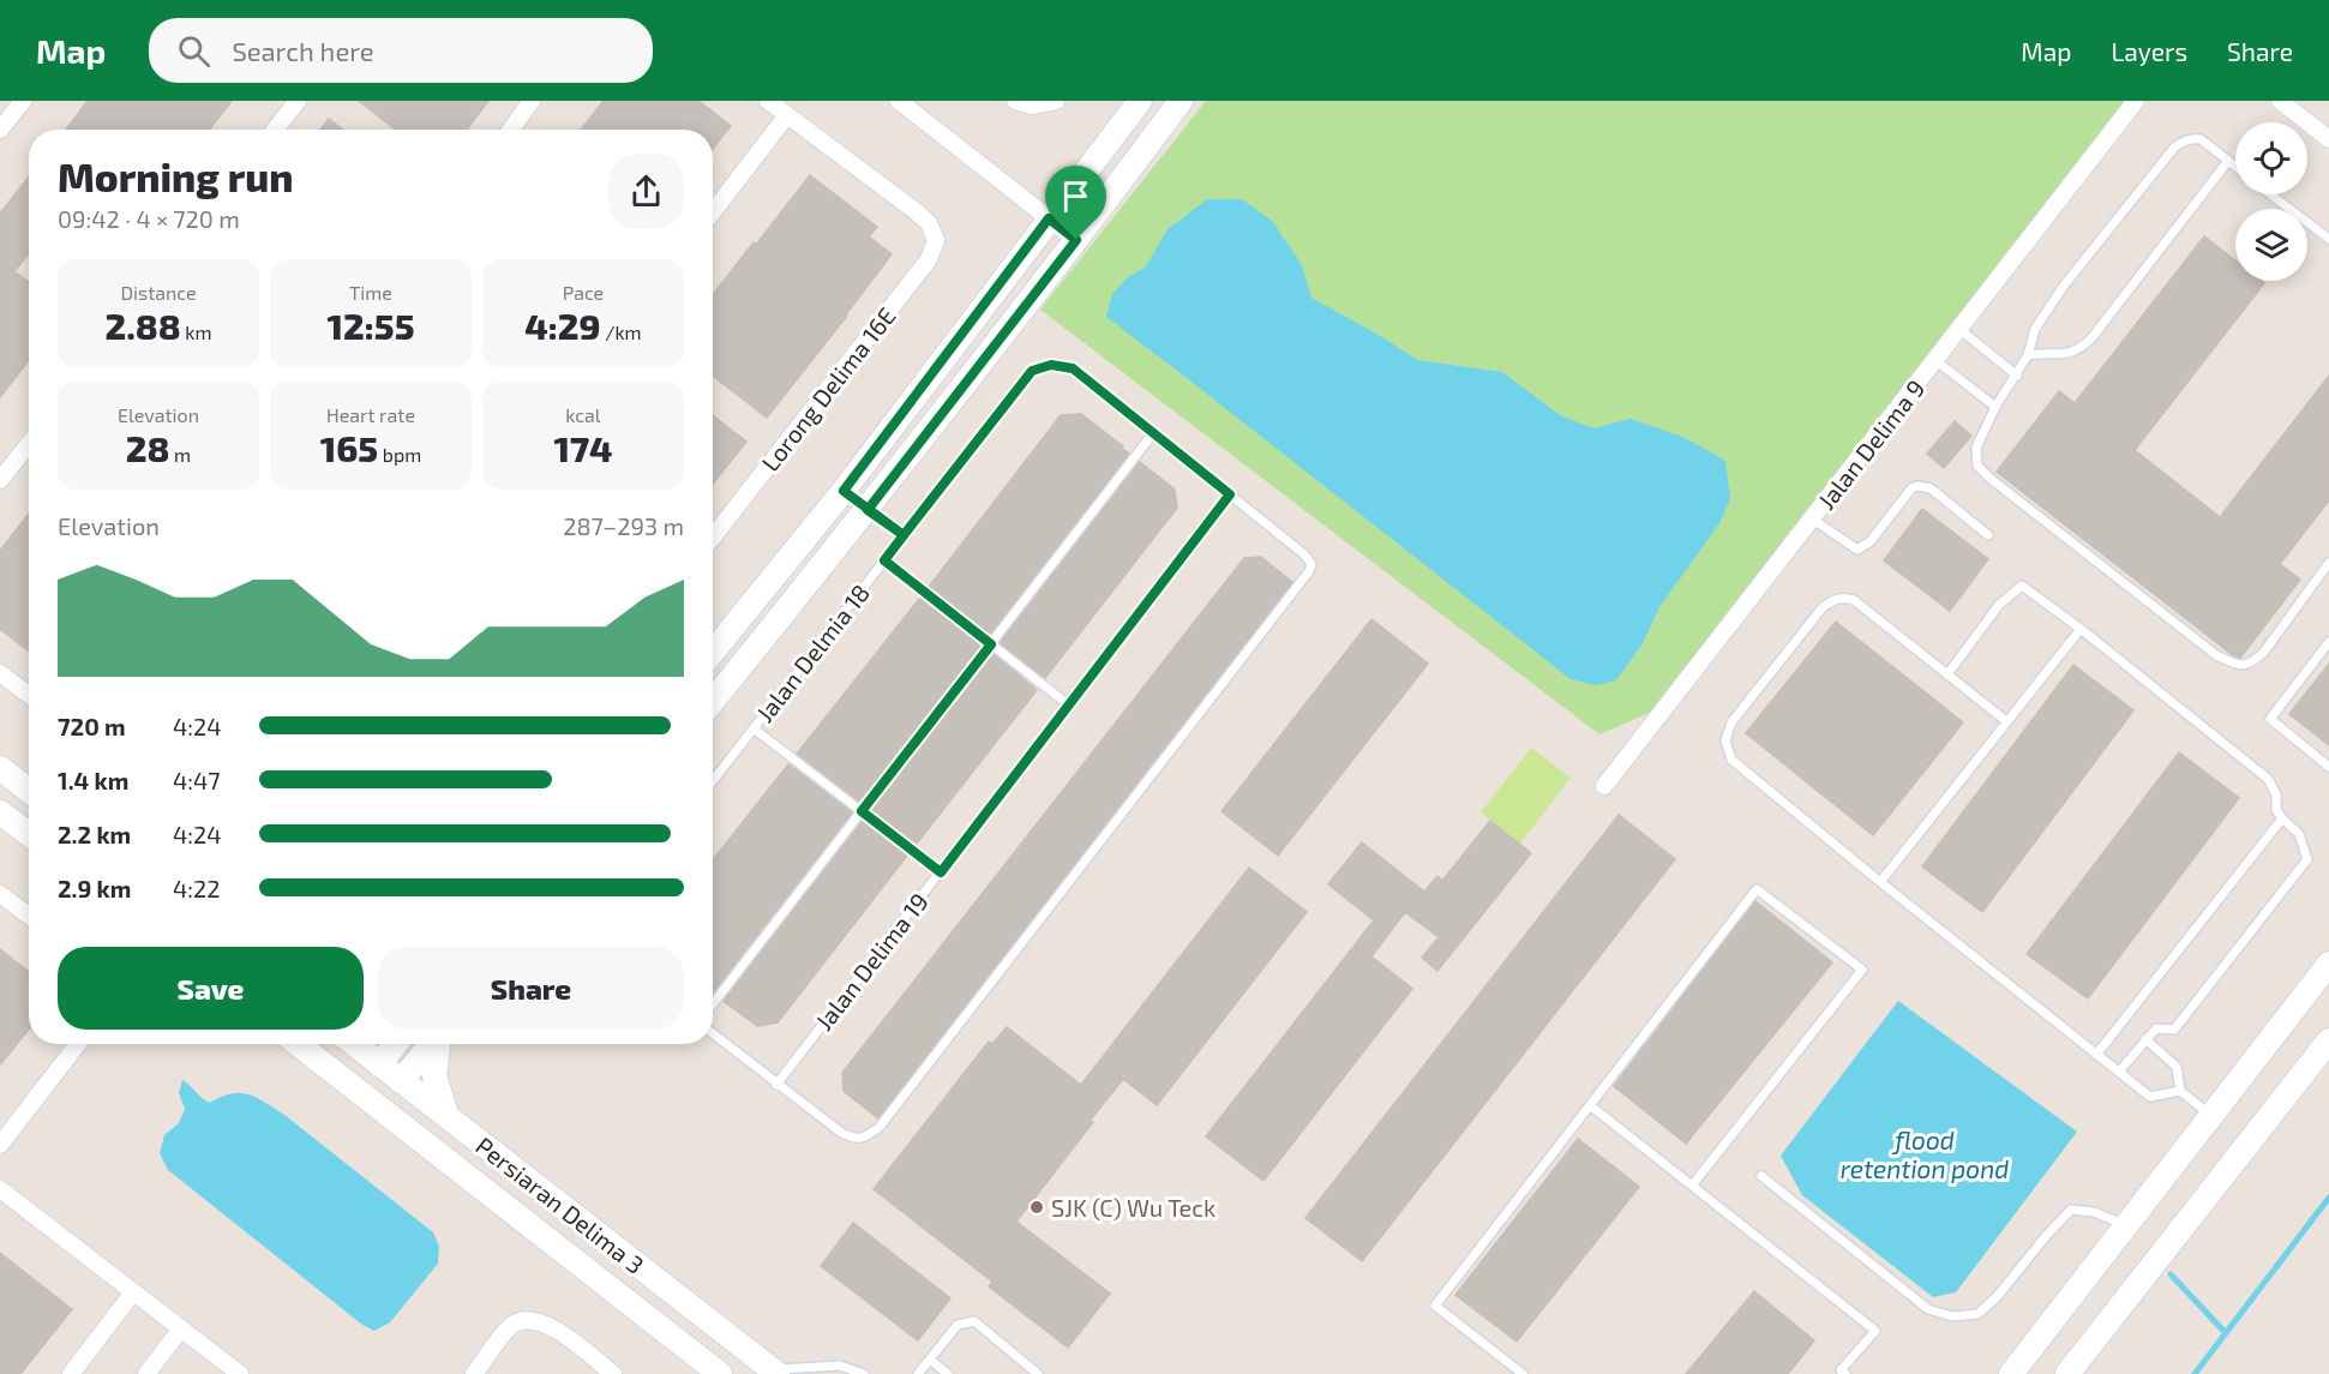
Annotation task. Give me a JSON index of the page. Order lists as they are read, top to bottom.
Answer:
{
  "streets": {
    "street": ["Lorong Delima 16E", "Jalan Delima 9", "Persiaran Delima 3"],
    "lane": ["Jalan Delmia 18", "Jalan Delima 19"]
  },
  "crossings": [
    ["Jalan Delmia 18", "Jalan Delima 19"]
  ],
  "water": ["flood retention pond"],
  "places": ["SJK (C) Wu Teck"],
  "page": {
    "header": "Map",
    "search": "Search here",
    "nav": ["Map", "Layers", "Share"],
    "heading": ["Morning run", "09:42 · 4 × 720 m"],
    "stats": [
      ["Distance", "2.88 km"],
      ["Time", "12:55"],
      ["Pace", "4:29 /km"],
      ["Elevation", "28 m"],
      ["Heart rate", "165 bpm"],
      ["kcal", "174"]
    ],
    "chart": ["Elevation", "287–293 m"],
    "list": [
      {
        "name": "720 m",
        "note": "4:24"
      },
      {
        "name": "1.4 km",
        "note": "4:47"
      },
      {
        "name": "2.2 km",
        "note": "4:24"
      },
      {
        "name": "2.9 km",
        "note": "4:22"
      }
    ],
    "buttons": ["Save", "Share"]
  }
}
